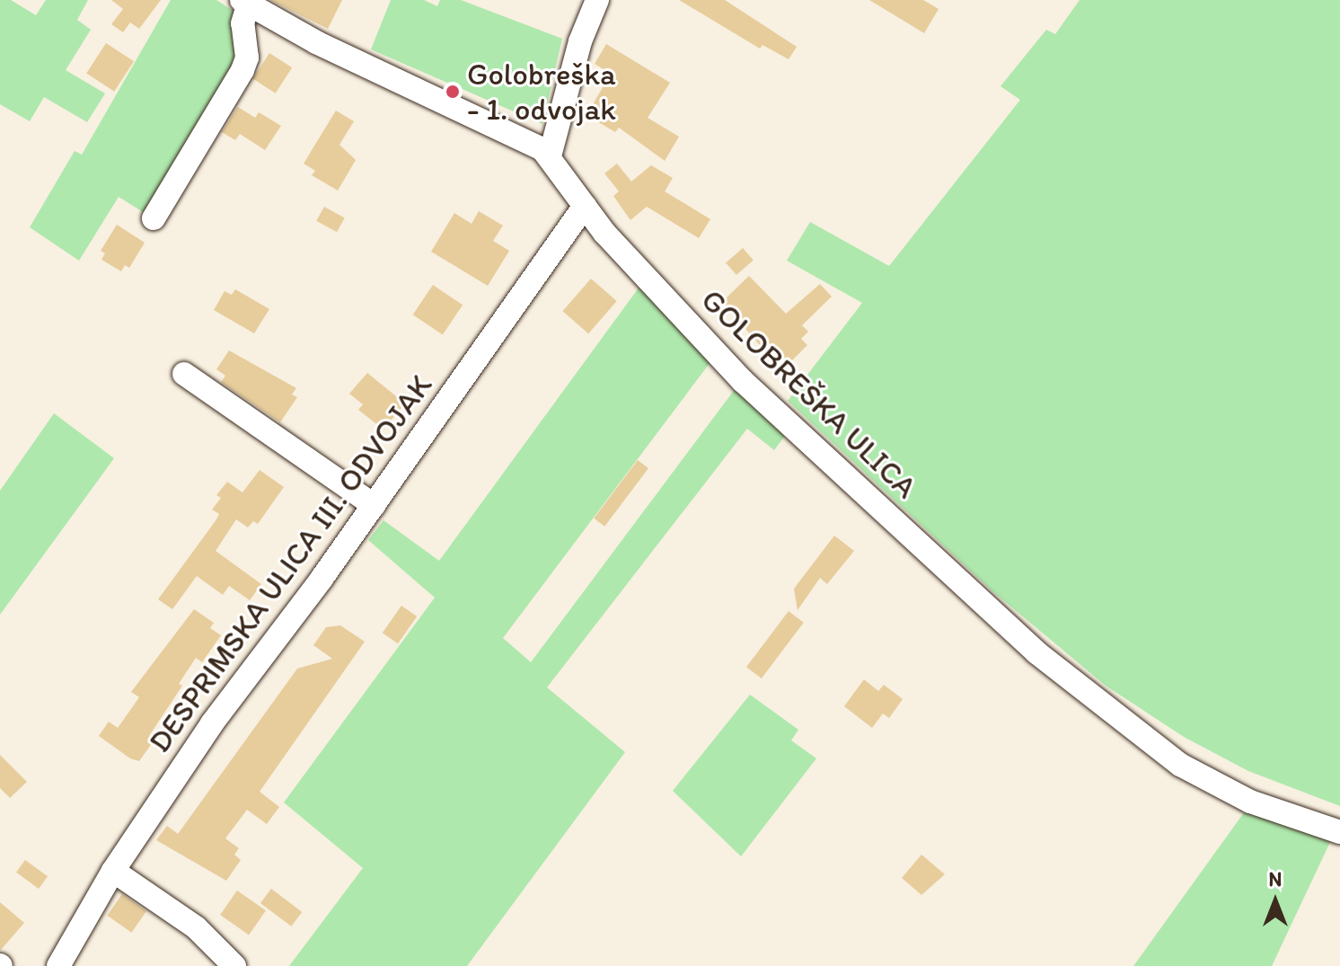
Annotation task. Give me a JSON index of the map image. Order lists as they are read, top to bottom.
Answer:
{
  "streets": {
    "street": ["GOLOBREŠKA ULICA", "DESPRIMSKA ULICA III. ODVOJAK"]
  },
  "crossings": [
    ["GOLOBREŠKA ULICA", "DESPRIMSKA ULICA III. ODVOJAK"]
  ],
  "places": ["Golobreška - 1. odvojak"],
  "north": "top"
}
